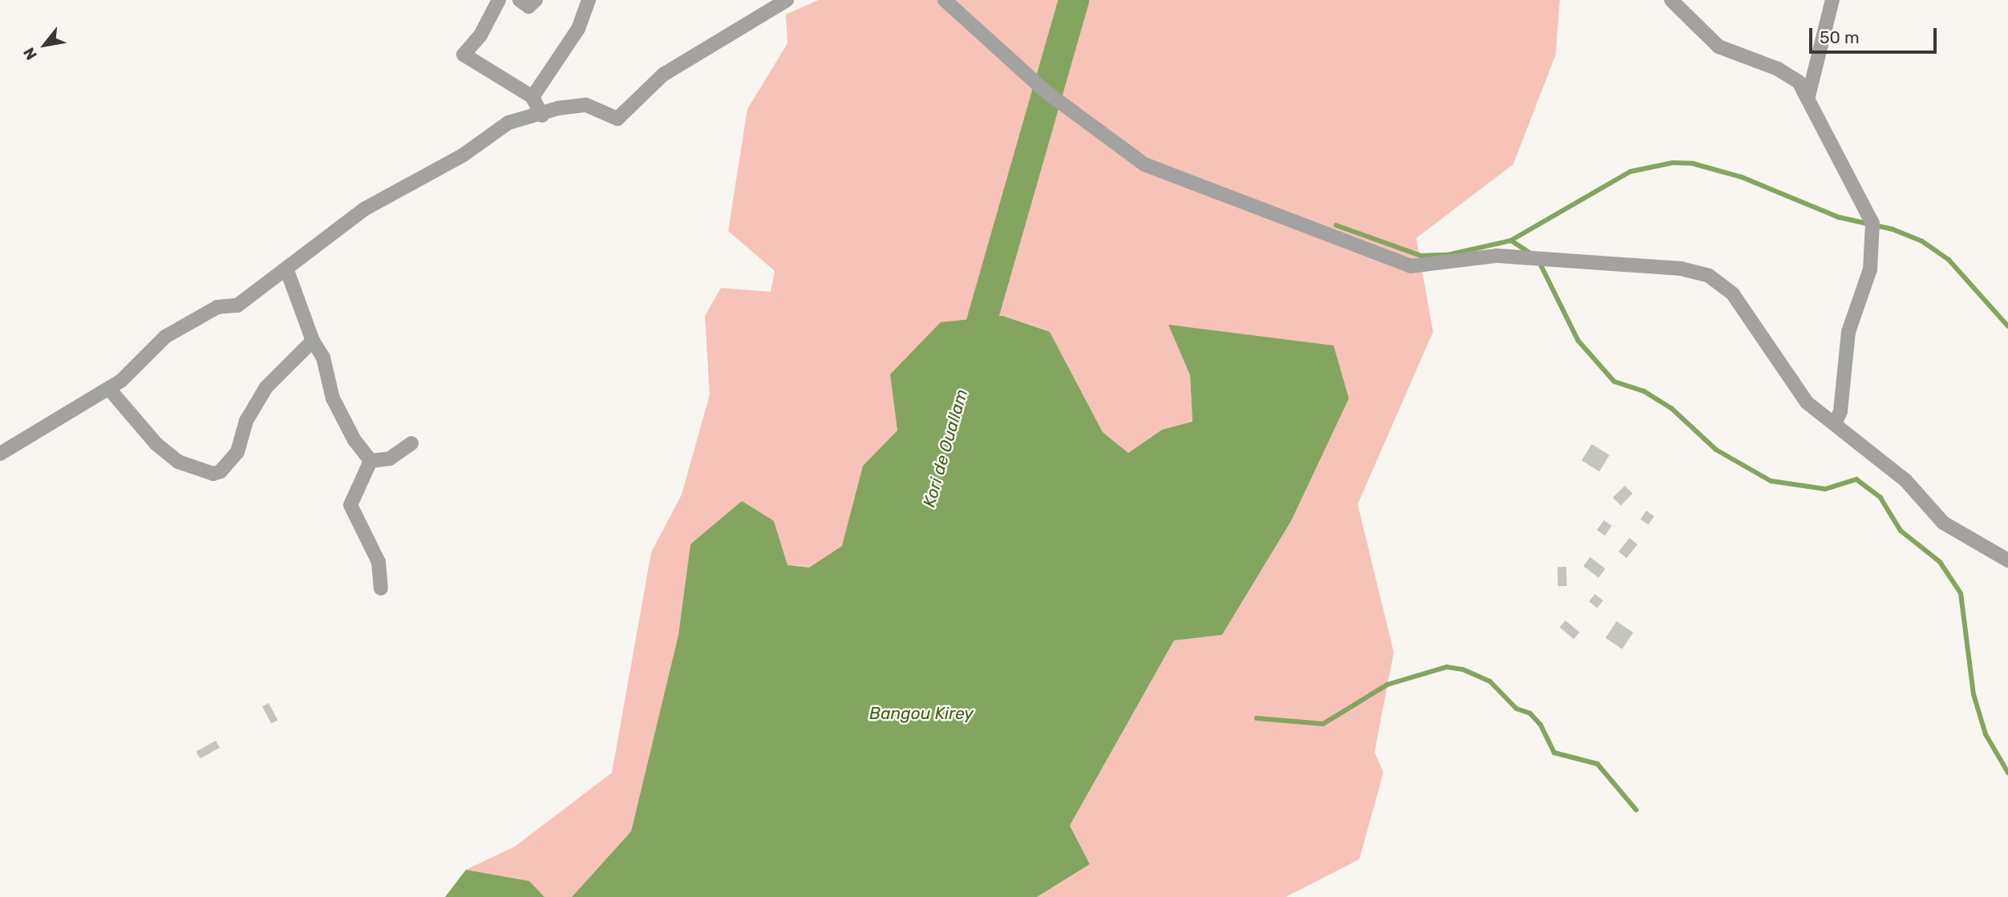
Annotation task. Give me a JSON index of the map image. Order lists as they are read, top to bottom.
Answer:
{
  "water": ["Kori de Ouallam", "Bangou Kirey"],
  "scale_bar": "50 m",
  "north": "bottom left"
}
